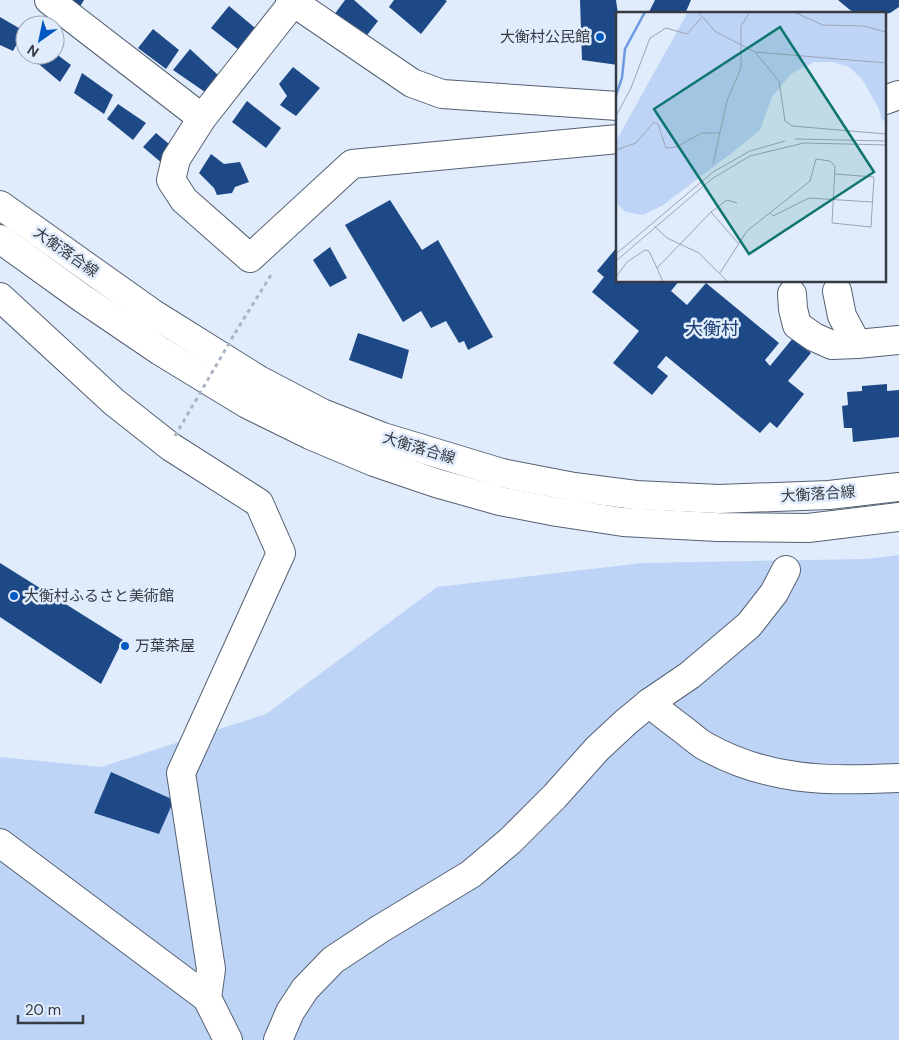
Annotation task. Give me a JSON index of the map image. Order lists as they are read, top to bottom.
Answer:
{
  "streets": {
    "street": ["大衡落合線"]
  },
  "districts": ["大衡村"],
  "places": ["大衡村公民館", "大衡村ふるさと美術館", "万葉茶屋"],
  "scale_bar": "20 m",
  "north": "bottom left"
}
